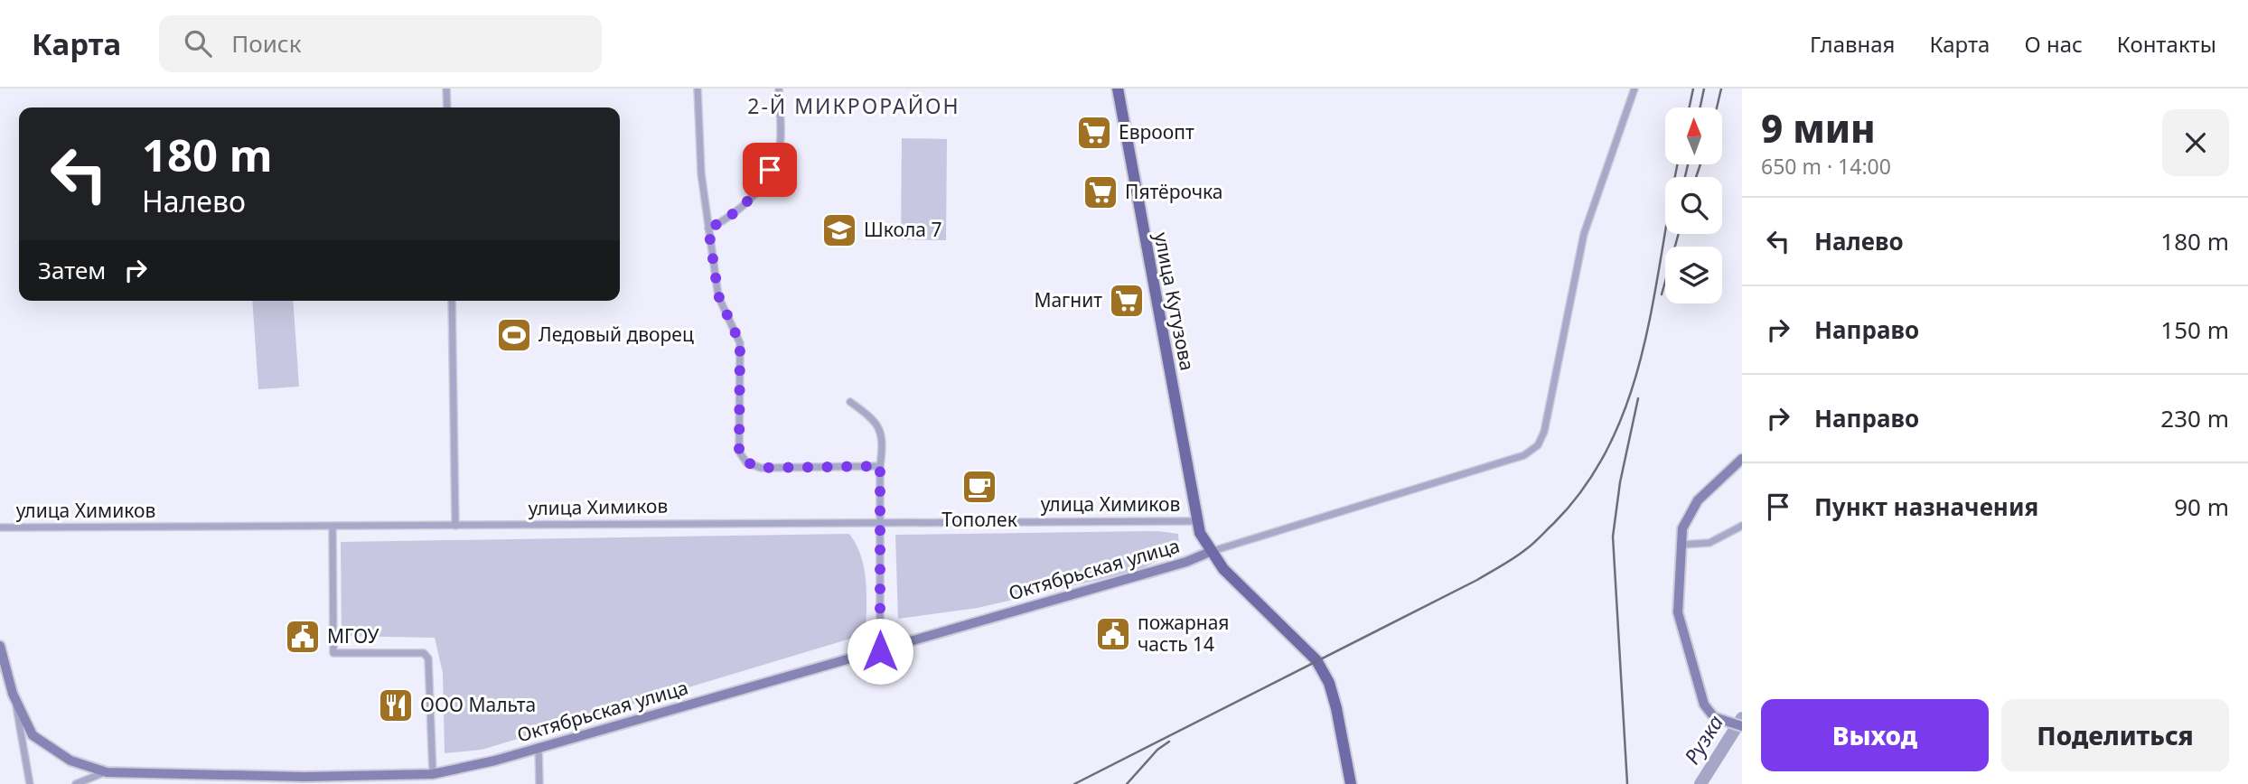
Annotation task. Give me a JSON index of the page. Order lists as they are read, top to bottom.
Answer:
{
  "streets": {
    "main road": ["улица Кутузова", "Октябрьская улица"],
    "street": ["улица Химиков"]
  },
  "crossings": [
    ["улица Кутузова", "улица Химиков"],
    ["улица Кутузова", "Октябрьская улица"]
  ],
  "districts": ["2-Й МИКРОРАЙОН"],
  "water": ["Рузка"],
  "places": {
    "supermarket": ["Евроопт", "Пятёрочка", "Магнит"],
    "school or university": ["Школа 7"],
    "sports": ["Ледовый дворец"],
    "cafe": ["Тополек"],
    "public building": ["пожарная часть 14", "МГОУ"],
    "restaurant": ["ООО Мальта"]
  },
  "north": "top",
  "page": {
    "header": "Карта",
    "search": "Поиск",
    "nav": [
      "Главная",
      "Карта",
      "О нас",
      "Контакты"
    ],
    "heading": ["9 мин", "650 m · 14:00"],
    "turn": ["180 m", "Налево"],
    "list": [
      {
        "name": "Налево",
        "value": "180 m"
      },
      {
        "name": "Направо",
        "value": "150 m"
      },
      {
        "name": "Направо",
        "value": "230 m"
      },
      {
        "name": "Пункт назначения",
        "value": "90 m"
      }
    ],
    "then": "Затем",
    "buttons": ["Выход", "Поделиться"]
  }
}
